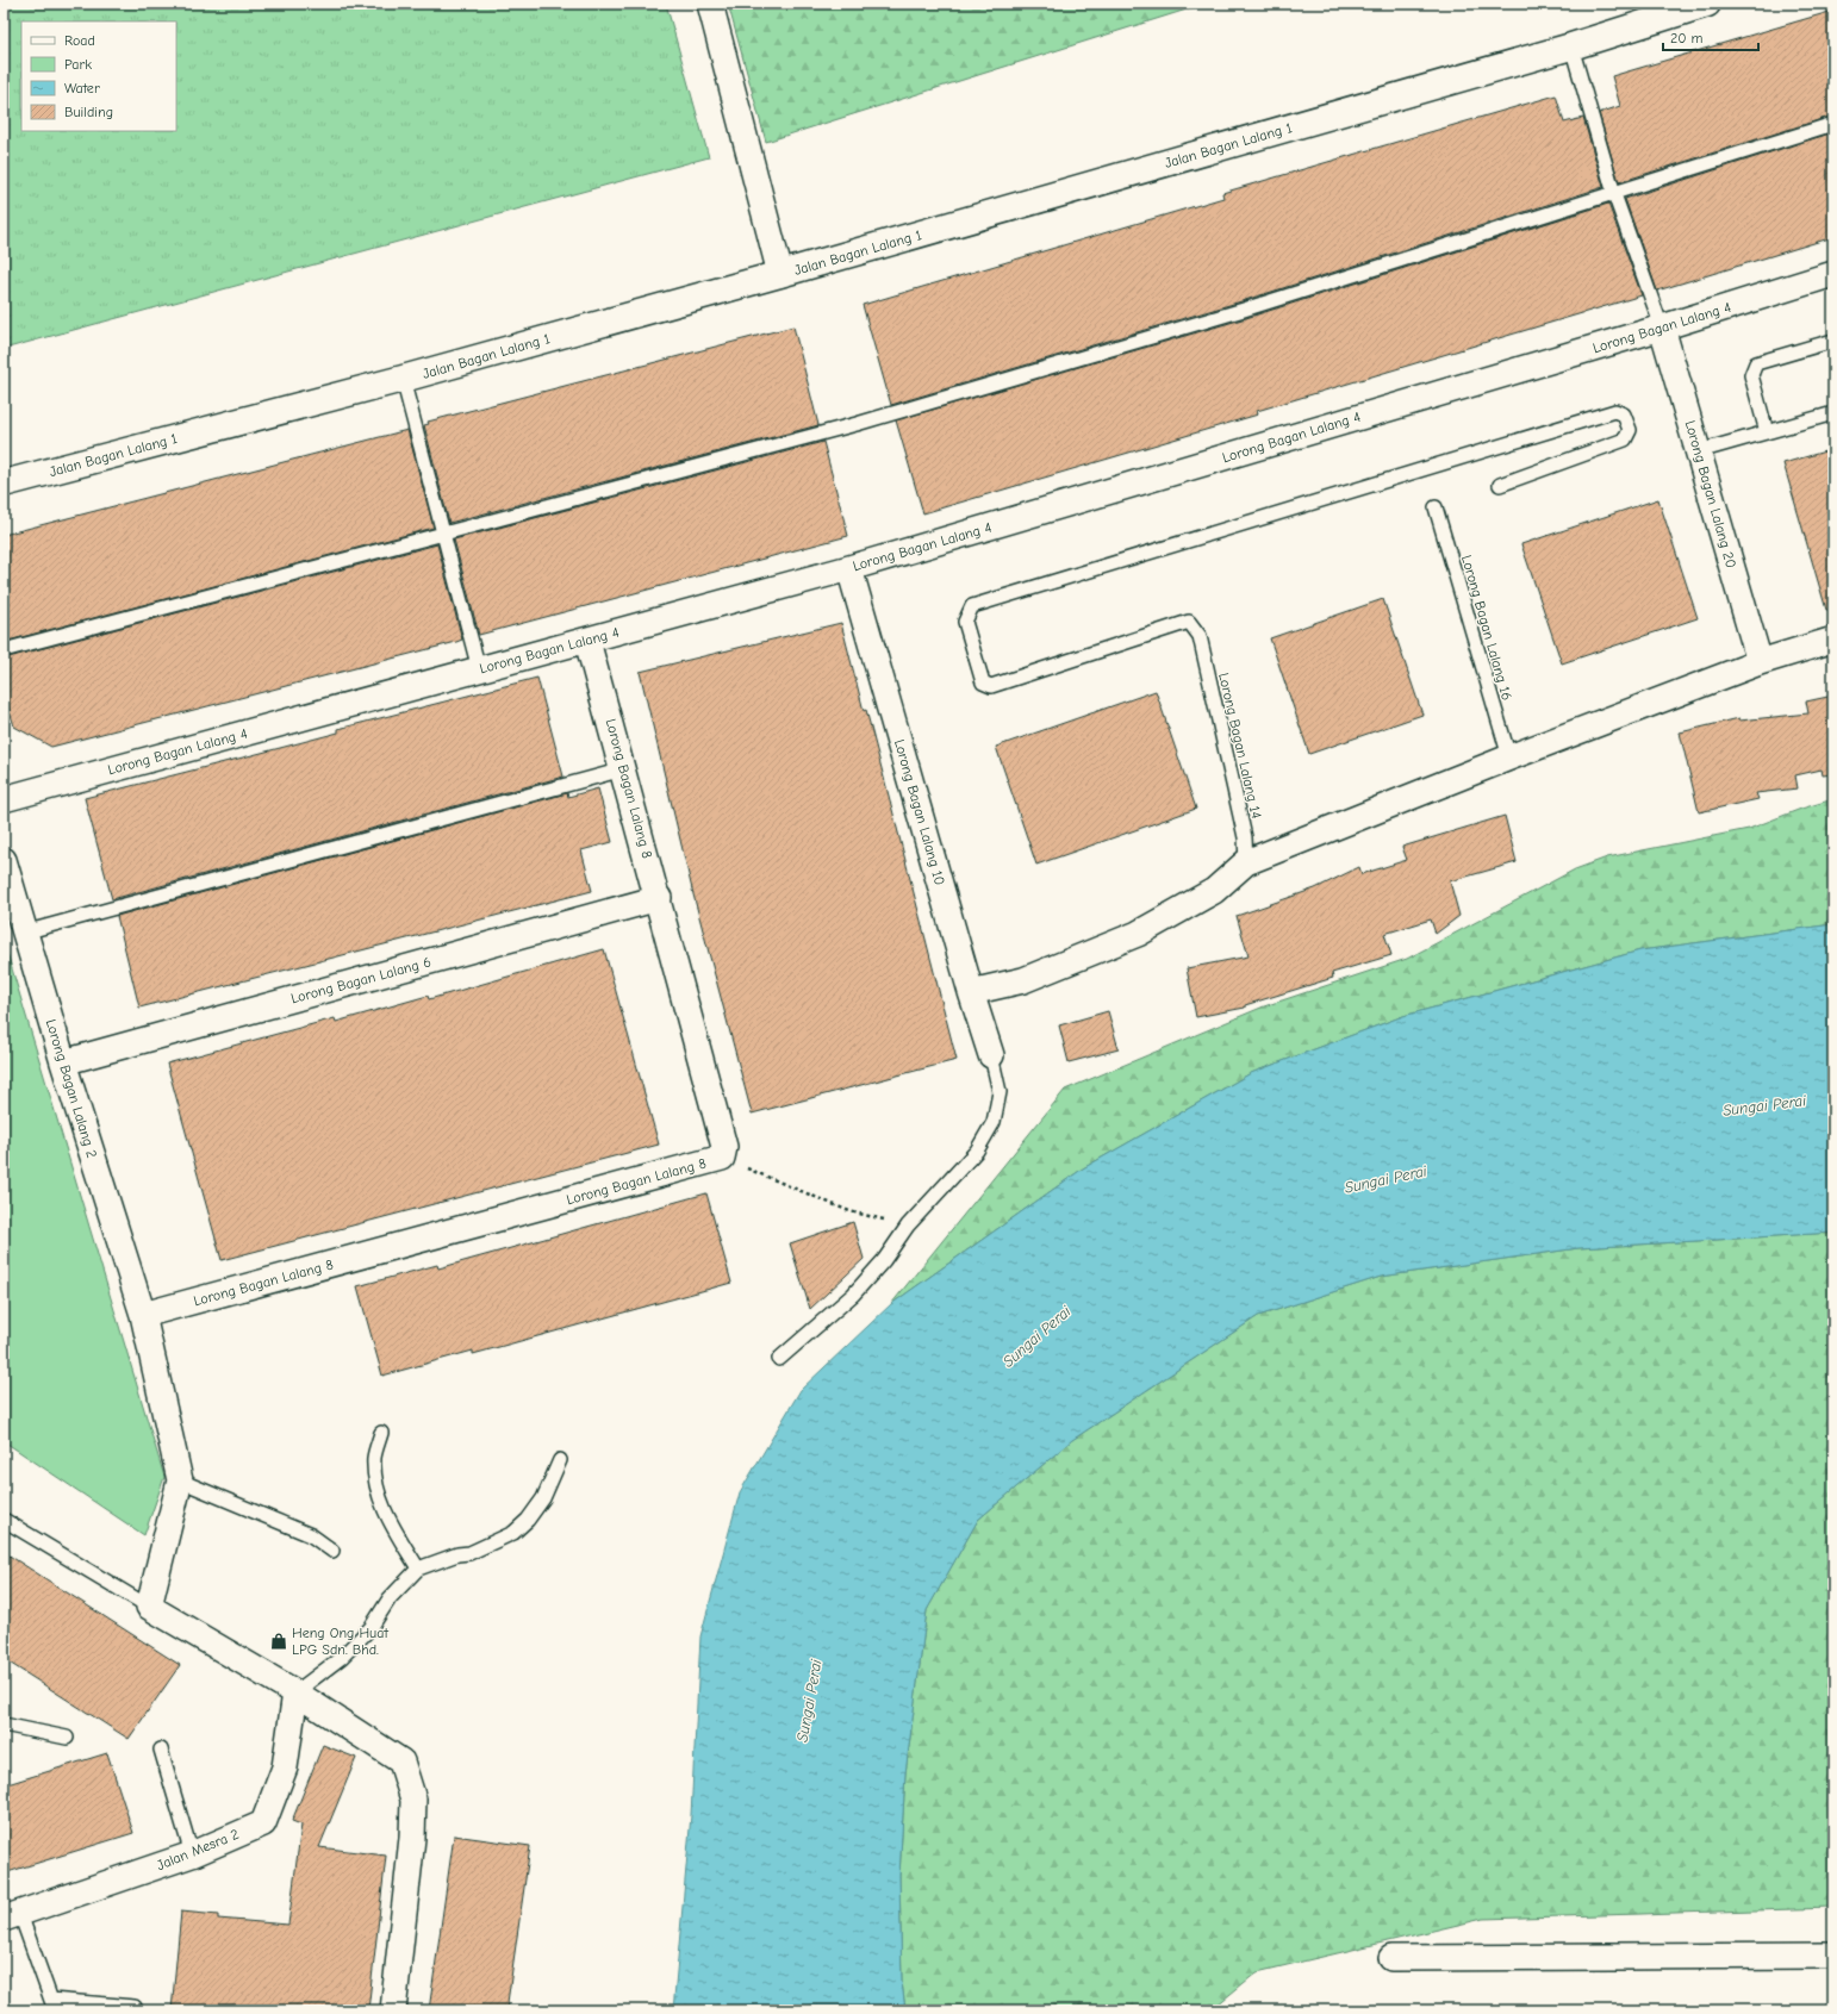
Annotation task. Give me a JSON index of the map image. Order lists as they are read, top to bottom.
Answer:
{
  "streets": {
    "main road": ["Jalan Bagan Lalang 1"],
    "street": [
      "Lorong Bagan Lalang 4",
      "Lorong Bagan Lalang 20",
      "Lorong Bagan Lalang 8",
      "Lorong Bagan Lalang 10",
      "Lorong Bagan Lalang 6",
      "Lorong Bagan Lalang 2",
      "Jalan Mesra 2"
    ],
    "lane": ["Lorong Bagan Lalang 16", "Lorong Bagan Lalang 14"]
  },
  "crossings": [
    ["Lorong Bagan Lalang 4", "Lorong Bagan Lalang 20"],
    ["Lorong Bagan Lalang 4", "Lorong Bagan Lalang 8"],
    ["Lorong Bagan Lalang 4", "Lorong Bagan Lalang 10"],
    ["Lorong Bagan Lalang 8", "Lorong Bagan Lalang 6"],
    ["Lorong Bagan Lalang 8", "Lorong Bagan Lalang 2"],
    ["Lorong Bagan Lalang 6", "Lorong Bagan Lalang 2"]
  ],
  "water": ["Sungai Perai"],
  "places": {
    "shop": ["Heng Ong Huat LPG Sdn. Bhd."]
  },
  "legend": [
    "Road",
    "Park",
    "Water",
    "Building"
  ],
  "scale_bar": "20 m"
}
